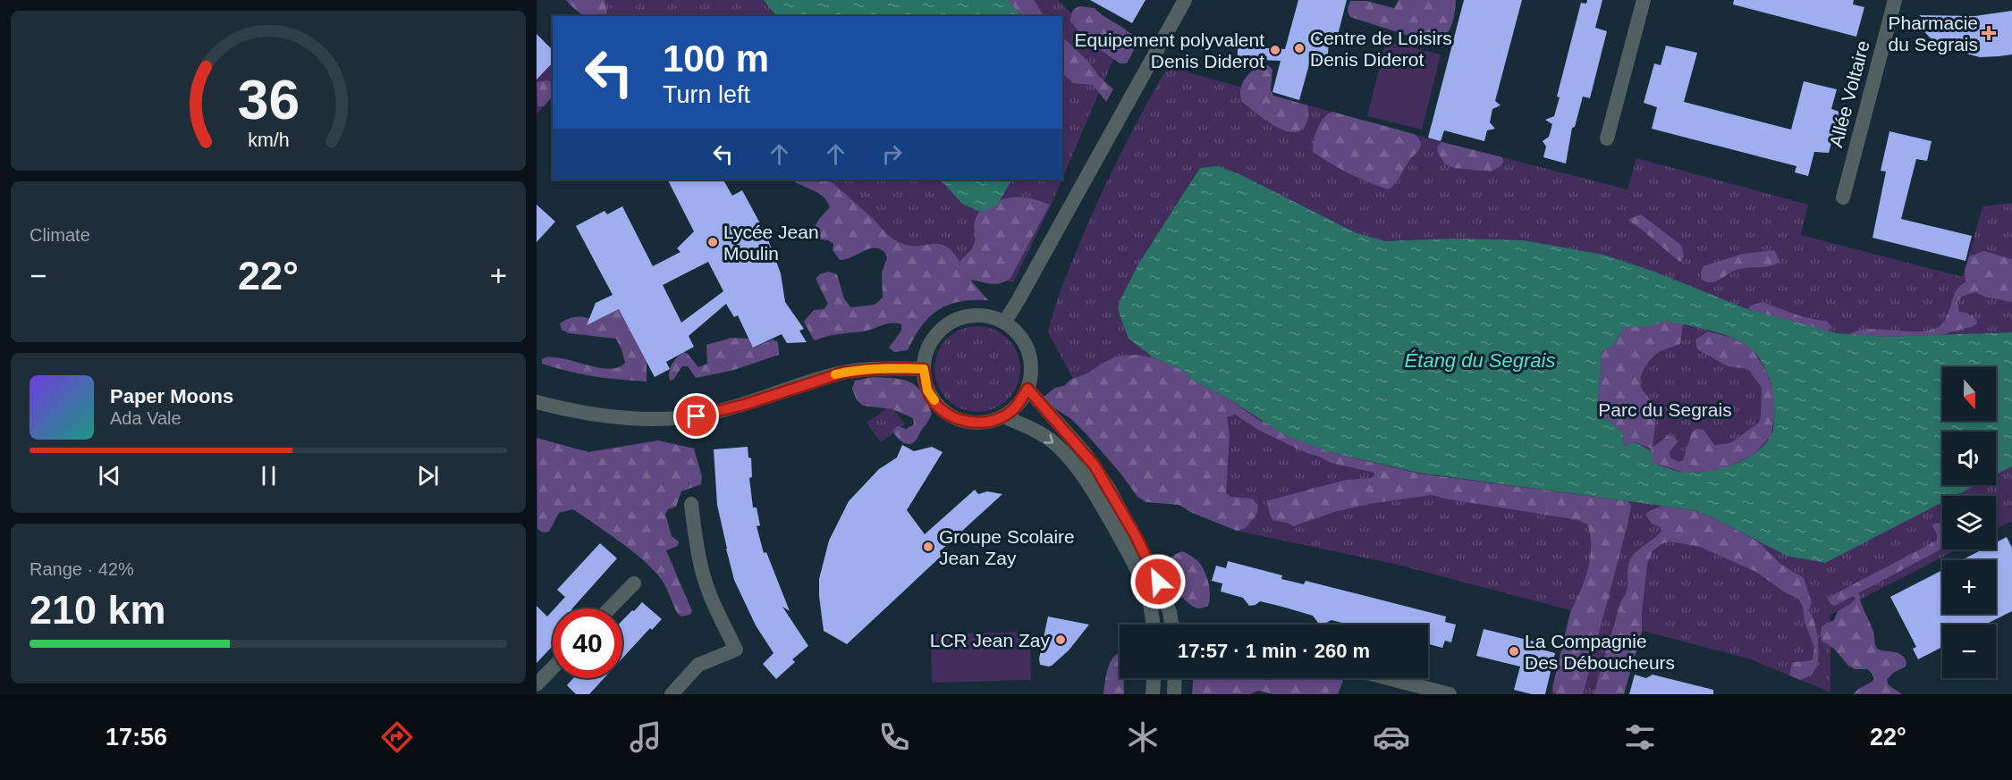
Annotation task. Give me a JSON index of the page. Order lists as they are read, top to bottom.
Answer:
{
  "streets": {
    "street": ["Allée Voltaire"]
  },
  "water": ["Étang du Segrais"],
  "parks": ["Parc du Segrais"],
  "places": {
    "health": ["Pharmacie du Segrais"],
    "other": [
      "Centre de Loisirs Denis Diderot",
      "Equipement polyvalent Denis Diderot",
      "Lycée Jean Moulin",
      "Groupe Scolaire Jean Zay",
      "LCR Jean Zay",
      "La Compagnie Des Déboucheurs"
    ]
  },
  "north": "bottom",
  "page": {
    "turn": ["100 m", "Turn left"],
    "tile": [
      "Climate",
      ["Range · 42%", "210 km"]
    ],
    "heat": ["−", "22°", "+"],
    "map_buttons": ["+", "−"],
    "song": ["Paper Moons", "Ada Vale"],
    "limit": "40",
    "trip": "17:57 · 1 min · 260 m",
    "tabs": ["17:56", "22°"],
    "gauge": ["36", "km/h"]
  }
}
